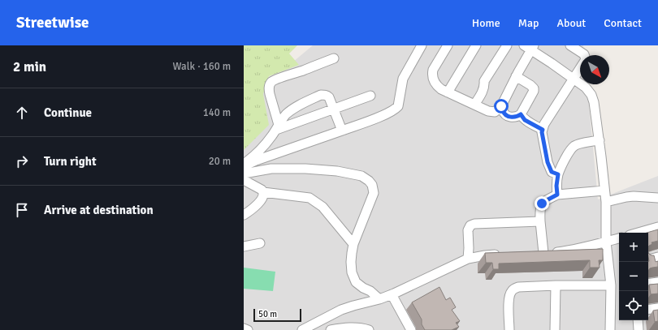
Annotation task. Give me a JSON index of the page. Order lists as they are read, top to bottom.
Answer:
{
  "scale_bar": "50 m",
  "north": "bottom right",
  "page": {
    "header": "Streetwise",
    "nav": [
      "Home",
      "Map",
      "About",
      "Contact"
    ],
    "heading": ["2 min", "Walk · 160 m"],
    "list": [
      ["Continue", "140 m"],
      ["Turn right", "20 m"],
      "Arrive at destination"
    ],
    "map_buttons": ["+", "−"],
    "scale": "50 m"
  }
}
